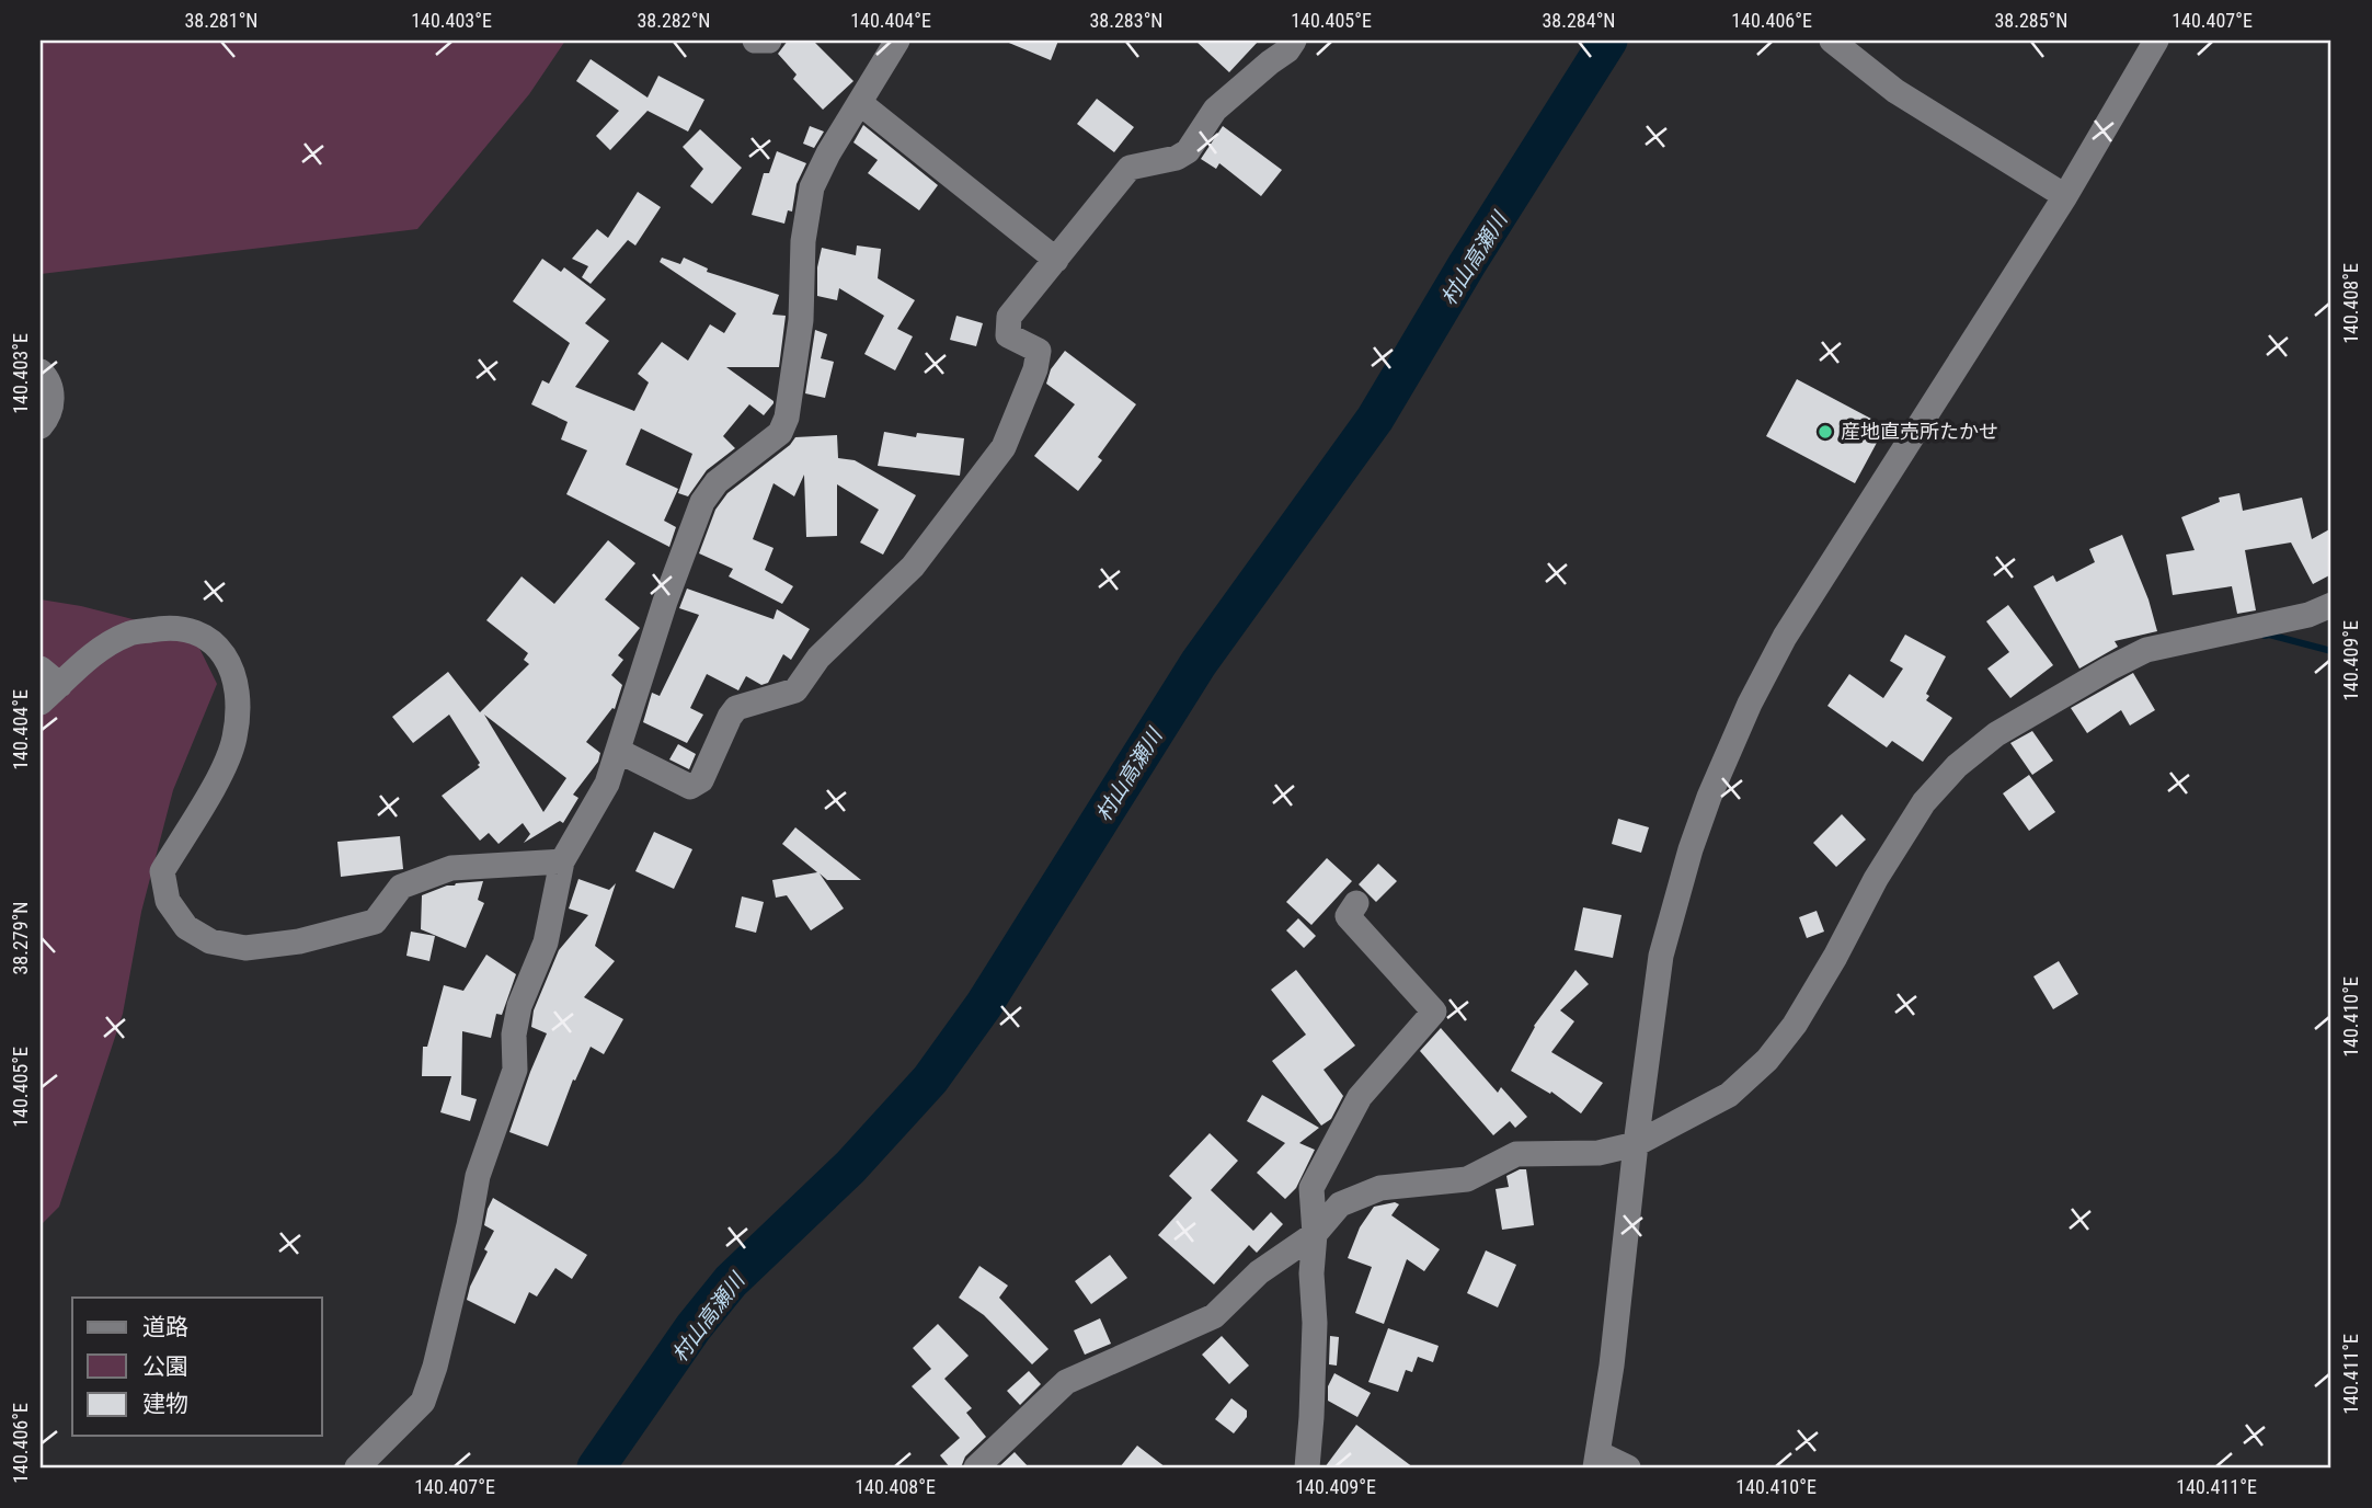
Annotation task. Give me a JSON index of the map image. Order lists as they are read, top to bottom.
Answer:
{
  "water": ["村山高瀬川"],
  "places": ["産地直売所たかせ"],
  "legend": ["道路", "公園", "建物"],
  "coordinates": [
    "38.281°N",
    "140.403°E",
    "38.282°N",
    "140.404°E",
    "38.283°N",
    "140.405°E",
    "38.284°N",
    "140.406°E",
    "38.285°N",
    "140.407°E",
    "140.408°E",
    "140.409°E",
    "38.279°N",
    "140.410°E",
    "140.411°E"
  ]
}
